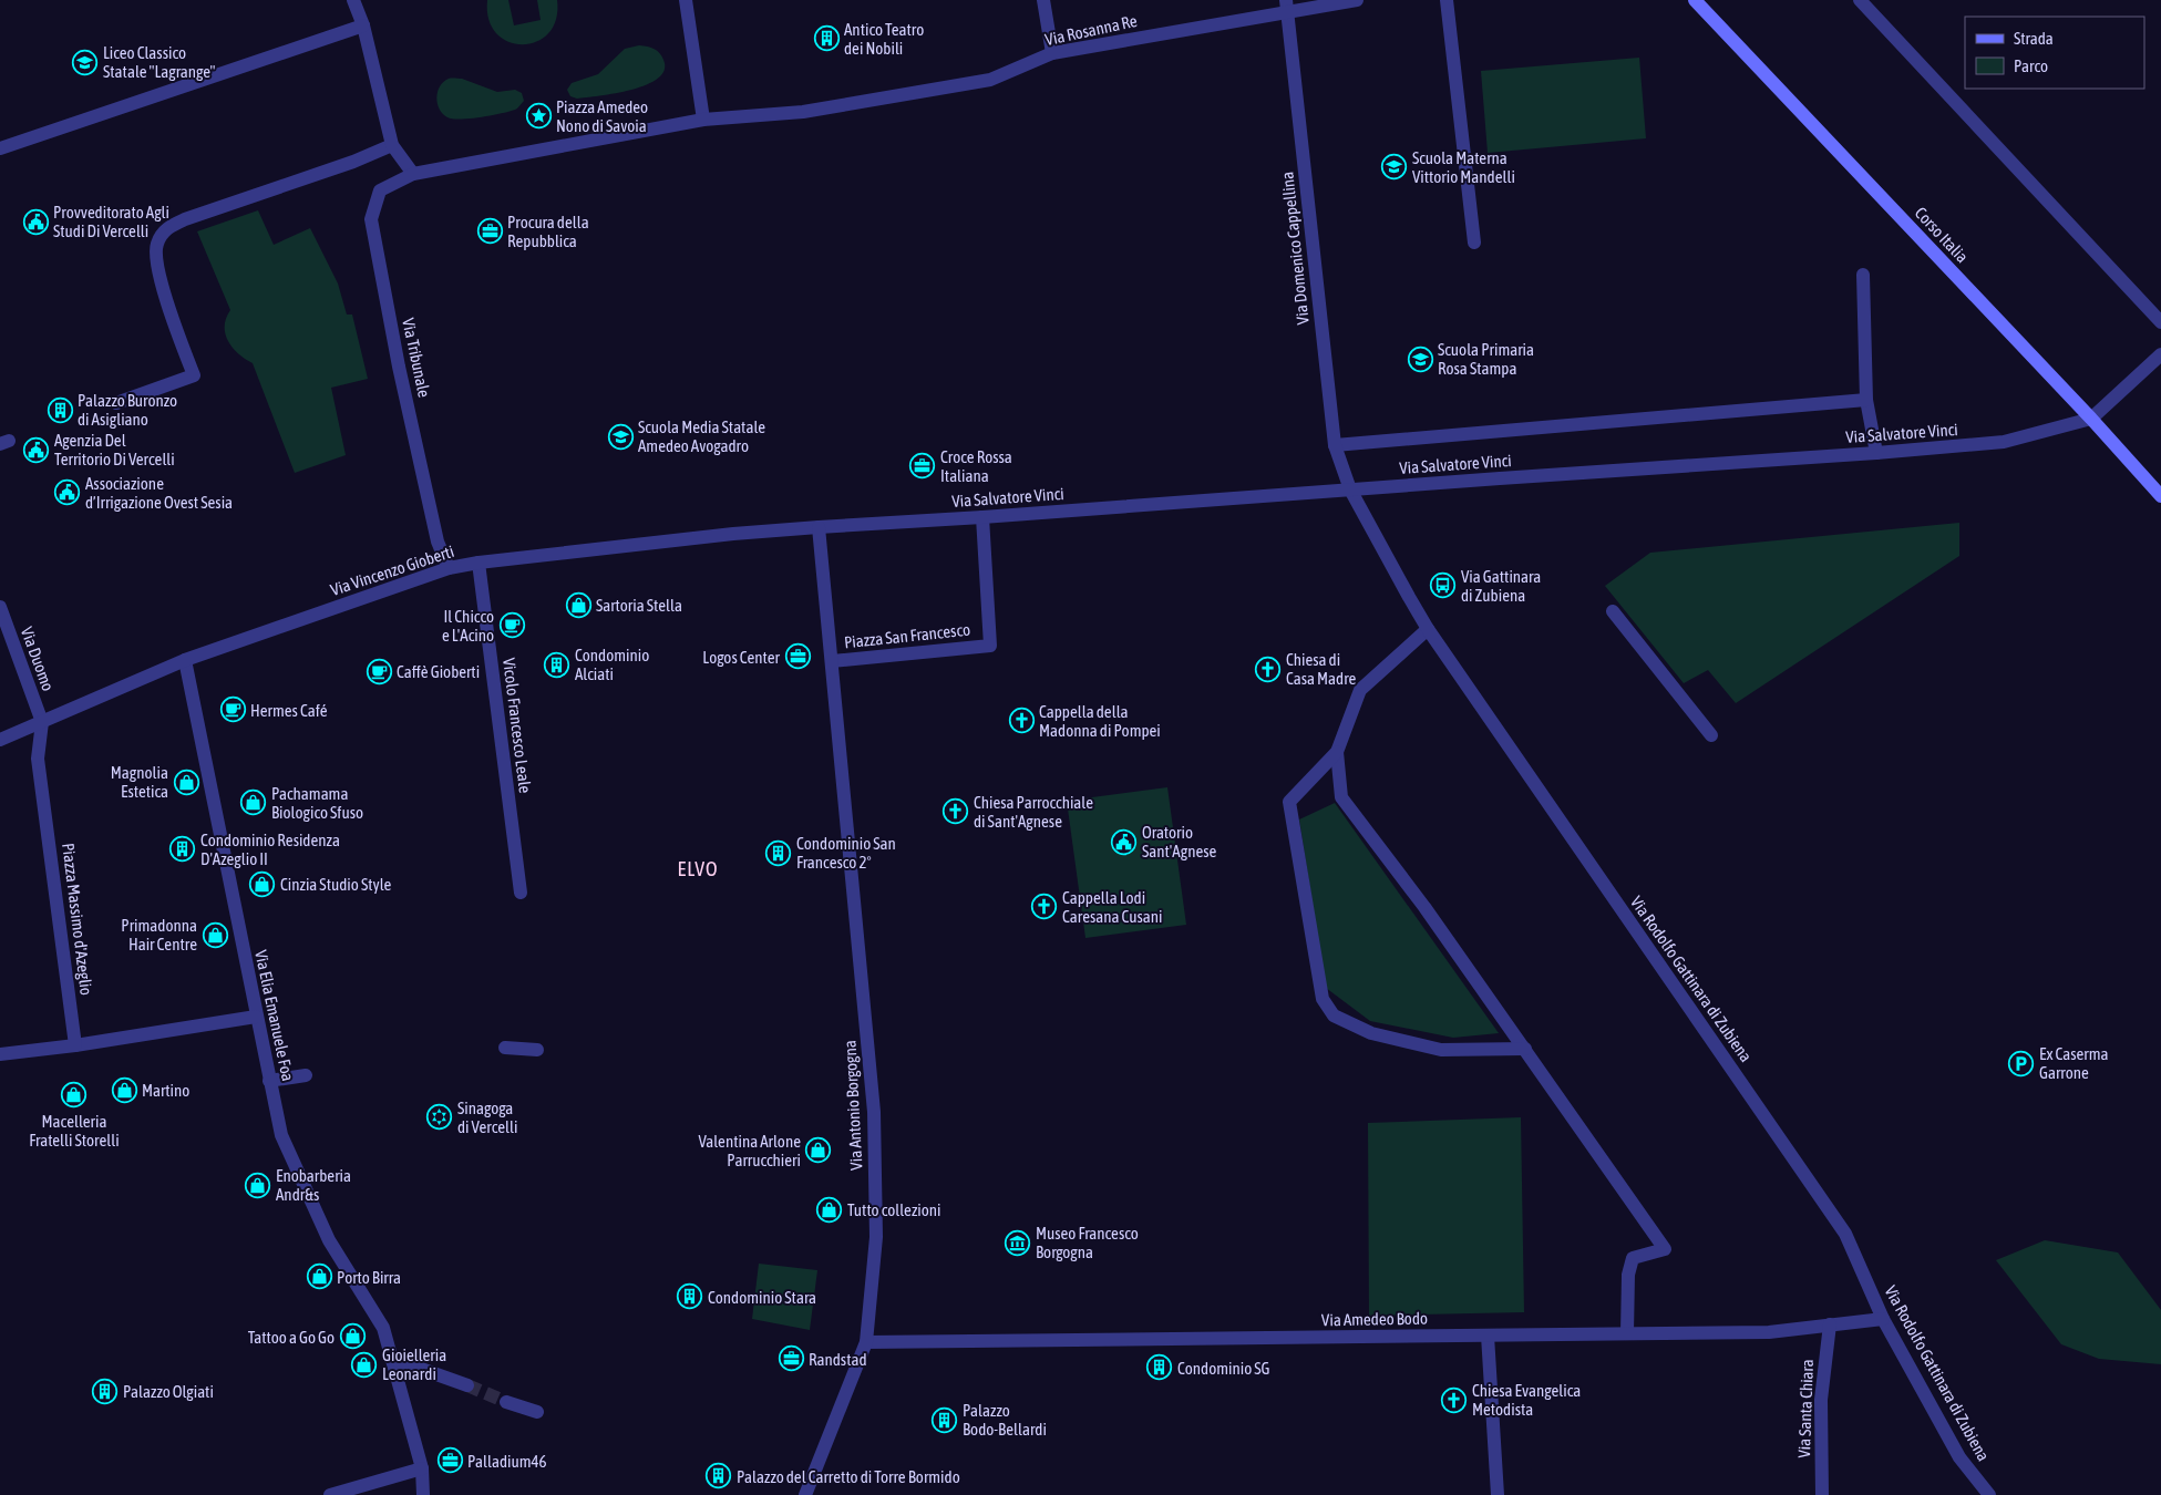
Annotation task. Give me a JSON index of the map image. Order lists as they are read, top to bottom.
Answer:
{
  "streets": {
    "main road": ["Corso Italia"],
    "street": [
      "Via Rosanna Re",
      "Via Domenico Cappellina",
      "Via Tribunale",
      "Via Salvatore Vinci",
      "Via Vincenzo Gioberti",
      "Piazza San Francesco",
      "Via Duomo",
      "Vicolo Francesco Leale",
      "Piazza Massimo d'Azeglio",
      "Via Rodolfo Gattinara di Zubiena",
      "Via Elia Emanuele Foa",
      "Via Antonio Borgogna",
      "Via Amedeo Bodo",
      "Via Santa Chiara"
    ]
  },
  "crossings": [
    ["Via Rosanna Re", "Via Domenico Cappellina"],
    ["Corso Italia", "Via Salvatore Vinci"],
    ["Via Domenico Cappellina", "Via Salvatore Vinci"],
    ["Via Domenico Cappellina", "Via Rodolfo Gattinara di Zubiena"],
    ["Via Tribunale", "Via Vincenzo Gioberti"],
    ["Via Salvatore Vinci", "Via Vincenzo Gioberti"],
    ["Via Salvatore Vinci", "Piazza San Francesco"],
    ["Via Salvatore Vinci", "Via Rodolfo Gattinara di Zubiena"],
    ["Via Vincenzo Gioberti", "Piazza San Francesco"],
    ["Via Vincenzo Gioberti", "Via Duomo"],
    ["Via Vincenzo Gioberti", "Vicolo Francesco Leale"],
    ["Via Vincenzo Gioberti", "Piazza Massimo d'Azeglio"],
    ["Via Vincenzo Gioberti", "Via Elia Emanuele Foa"],
    ["Piazza San Francesco", "Via Antonio Borgogna"],
    ["Via Duomo", "Piazza Massimo d'Azeglio"],
    ["Via Rodolfo Gattinara di Zubiena", "Via Amedeo Bodo"],
    ["Via Antonio Borgogna", "Via Amedeo Bodo"],
    ["Via Amedeo Bodo", "Via Santa Chiara"]
  ],
  "districts": ["ELVO"],
  "places": {
    "building": [
      "Antico Teatro dei Nobili",
      "Palazzo Buronzo di Asigliano",
      "Condominio Alciati",
      "Condominio Residenza D'Azeglio II",
      "Condominio San Francesco 2°",
      "Condominio Stara",
      "Condominio SG",
      "Palazzo Olgiati",
      "Palazzo Bodo-Bellardi",
      "Palazzo del Carretto di Torre Bormido"
    ],
    "school or university": [
      "Liceo Classico Statale \"Lagrange\"",
      "Scuola Materna Vittorio Mandelli",
      "Scuola Primaria Rosa Stampa",
      "Scuola Media Statale Amedeo Avogadro"
    ],
    "place": ["Piazza Amedeo Nono di Savoia"],
    "public building": [
      "Provveditorato Agli Studi Di Vercelli",
      "Agenzia Del Territorio Di Vercelli",
      "Associazione d’Irrigazione Ovest Sesia",
      "Oratorio Sant'Agnese"
    ],
    "office": [
      "Procura della Repubblica",
      "Croce Rossa Italiana",
      "Logos Center",
      "Randstad",
      "Palladium46"
    ],
    "bus stop": ["Via Gattinara di Zubiena"],
    "shop": [
      "Sartoria Stella",
      "Magnolia Estetica",
      "Pachamama Biologico Sfuso",
      "Cinzia Studio Style",
      "Primadonna Hair Centre",
      "Martino",
      "Macelleria Fratelli Storelli",
      "Valentina Arlone Parrucchieri",
      "Enobarberia Andr&s",
      "Tutto collezioni",
      "Porto Birra",
      "Tattoo a Go Go",
      "Gioielleria Leonardi"
    ],
    "cafe": ["Il Chicco e L'Acino", "Caffè Gioberti", "Hermes Café"],
    "church": [
      "Chiesa di Casa Madre",
      "Cappella della Madonna di Pompei",
      "Chiesa Parrocchiale di Sant'Agnese",
      "Cappella Lodi Caresana Cusani",
      "Chiesa Evangelica Metodista"
    ],
    "parking": ["Ex Caserma Garrone"],
    "synagogue": ["Sinagoga di Vercelli"],
    "museum": ["Museo Francesco Borgogna"]
  },
  "legend": ["Strada", "Parco"]
}
